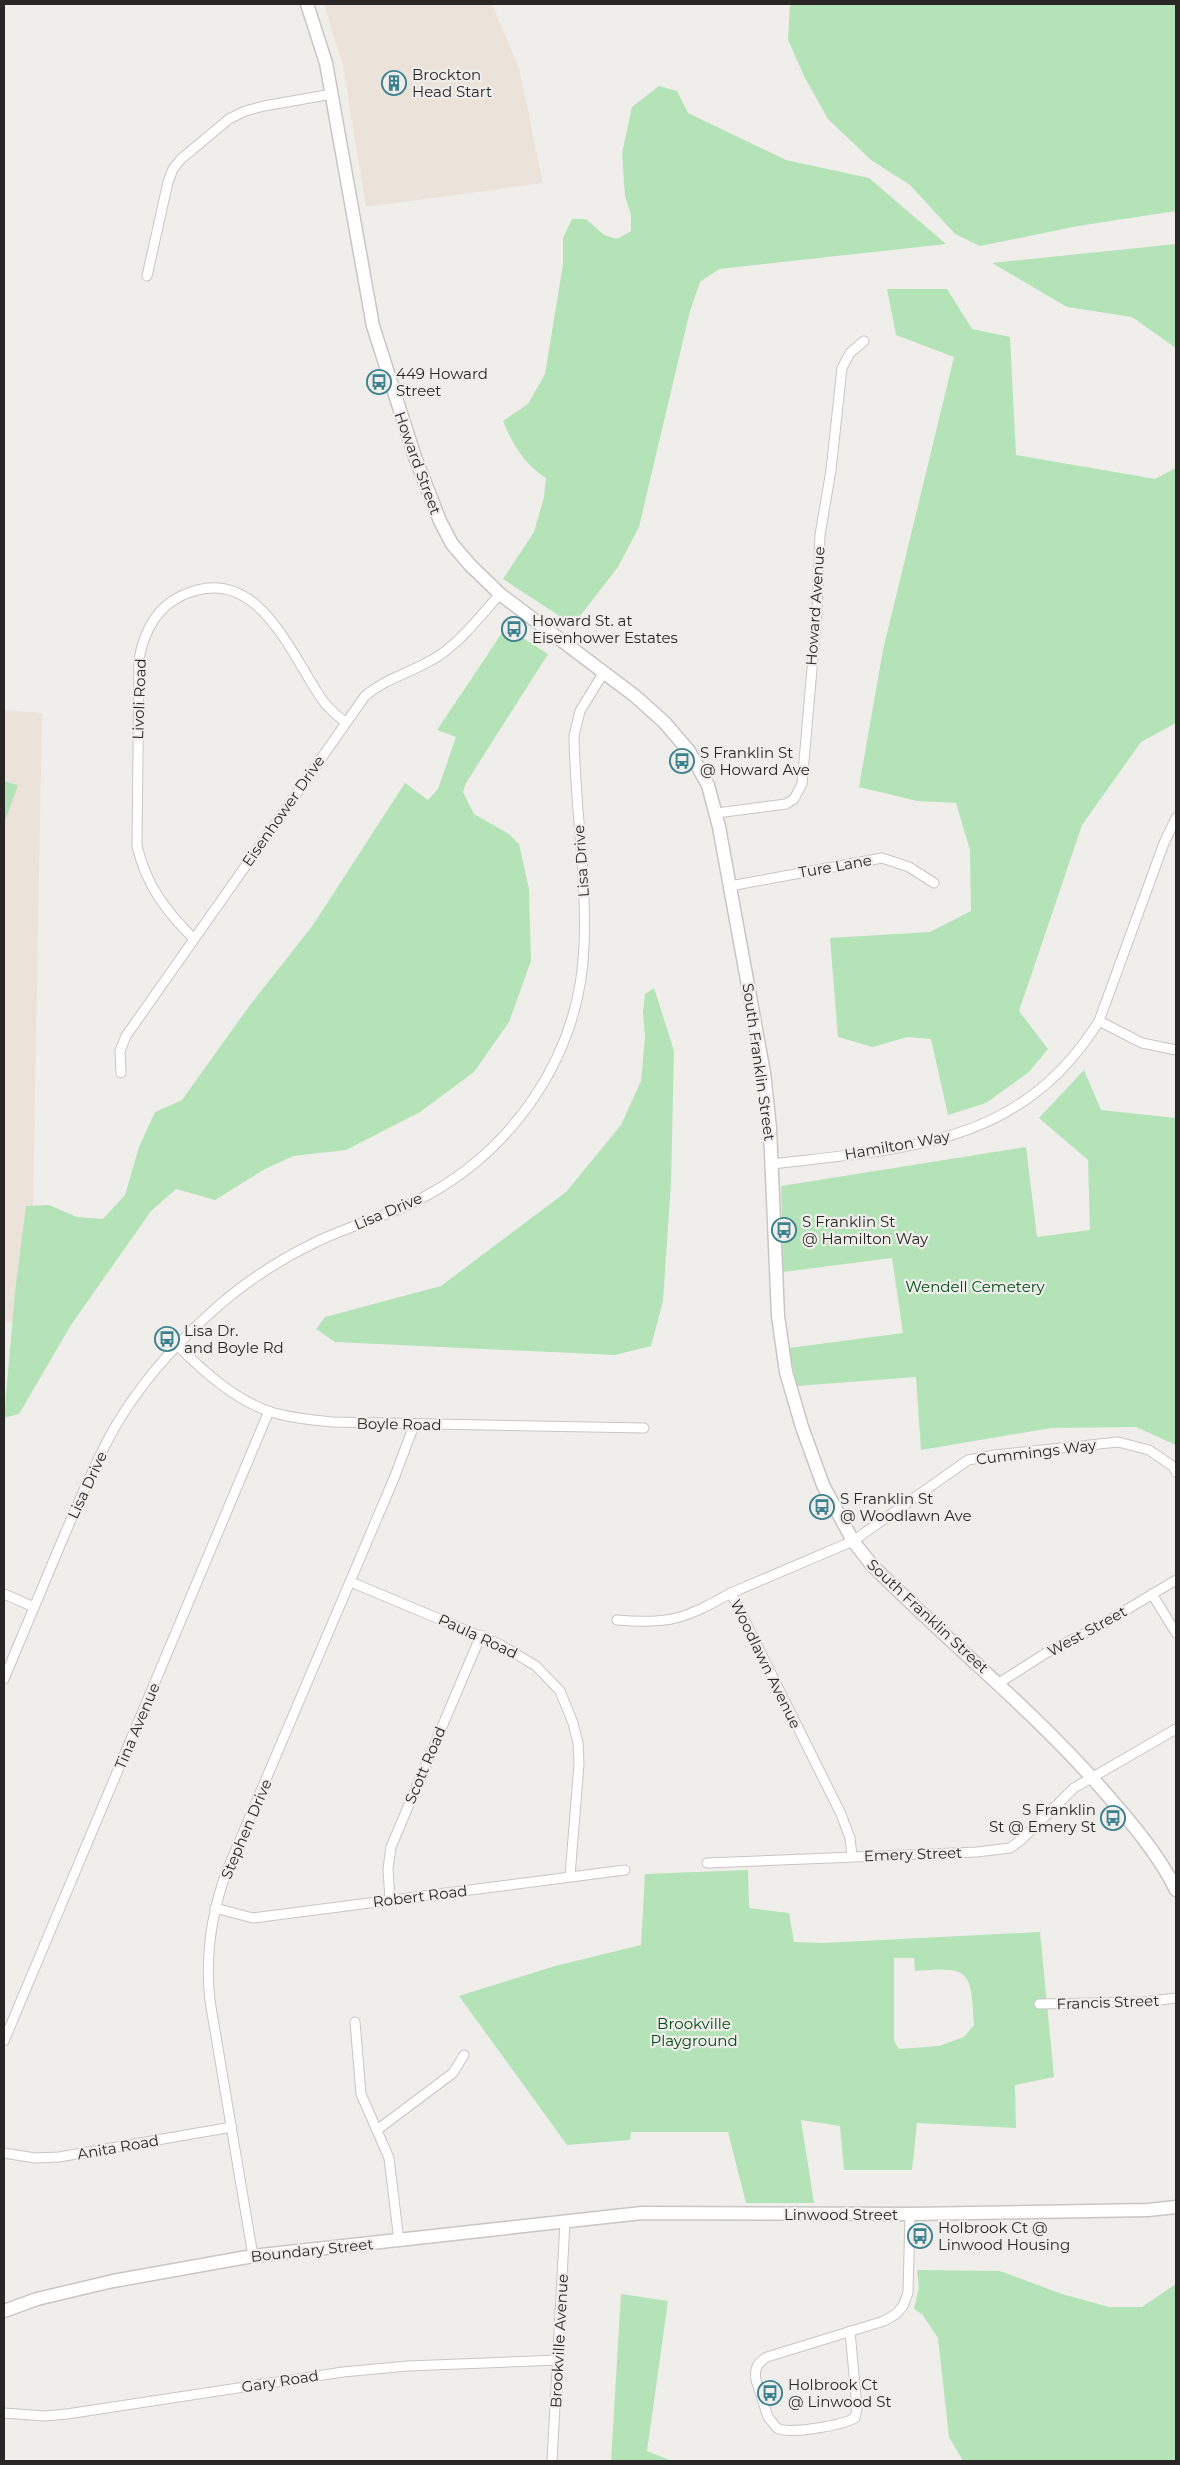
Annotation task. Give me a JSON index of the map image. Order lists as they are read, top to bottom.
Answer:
{
  "streets": {
    "main road": [
      "Howard Street",
      "South Franklin Street",
      "Linwood Street",
      "Boundary Street"
    ],
    "street": [
      "Howard Avenue",
      "Livoli Road",
      "Eisenhower Drive",
      "Lisa Drive",
      "Ture Lane",
      "Hamilton Way",
      "Boyle Road",
      "Cummings Way",
      "West Street",
      "Paula Road",
      "Woodlawn Avenue",
      "Tina Avenue",
      "Scott Road",
      "Stephen Drive",
      "Emery Street",
      "Robert Road",
      "Francis Street",
      "Anita Road",
      "Brookville Avenue",
      "Gary Road"
    ]
  },
  "crossings": [
    ["Howard Street", "Eisenhower Drive"],
    ["Howard Street", "Lisa Drive"],
    ["Howard Street", "South Franklin Street"],
    ["Howard Avenue", "South Franklin Street"],
    ["Livoli Road", "Eisenhower Drive"],
    ["Lisa Drive", "Boyle Road"],
    ["Ture Lane", "South Franklin Street"],
    ["South Franklin Street", "Hamilton Way"],
    ["South Franklin Street", "Cummings Way"],
    ["South Franklin Street", "West Street"],
    ["South Franklin Street", "Woodlawn Avenue"],
    ["South Franklin Street", "Emery Street"],
    ["Boyle Road", "Tina Avenue"],
    ["Boyle Road", "Stephen Drive"],
    ["Cummings Way", "Woodlawn Avenue"],
    ["Paula Road", "Scott Road"],
    ["Paula Road", "Stephen Drive"],
    ["Paula Road", "Robert Road"],
    ["Woodlawn Avenue", "Emery Street"],
    ["Scott Road", "Robert Road"],
    ["Stephen Drive", "Robert Road"],
    ["Stephen Drive", "Anita Road"],
    ["Stephen Drive", "Boundary Street"],
    ["Linwood Street", "Boundary Street"],
    ["Boundary Street", "Brookville Avenue"],
    ["Brookville Avenue", "Gary Road"]
  ],
  "parks": ["Wendell Cemetery", "Brookville Playground"],
  "places": {
    "building": ["Brockton Head Start"],
    "bus stop": [
      "449 Howard Street",
      "Howard St. at Eisenhower Estates",
      "S Franklin St @ Howard Ave",
      "S Franklin St @ Hamilton Way",
      "Lisa Dr. and Boyle Rd",
      "S Franklin St @ Woodlawn Ave",
      "S Franklin St @ Emery St",
      "Holbrook Ct @ Linwood Housing",
      "Holbrook Ct @ Linwood St"
    ]
  }
}
